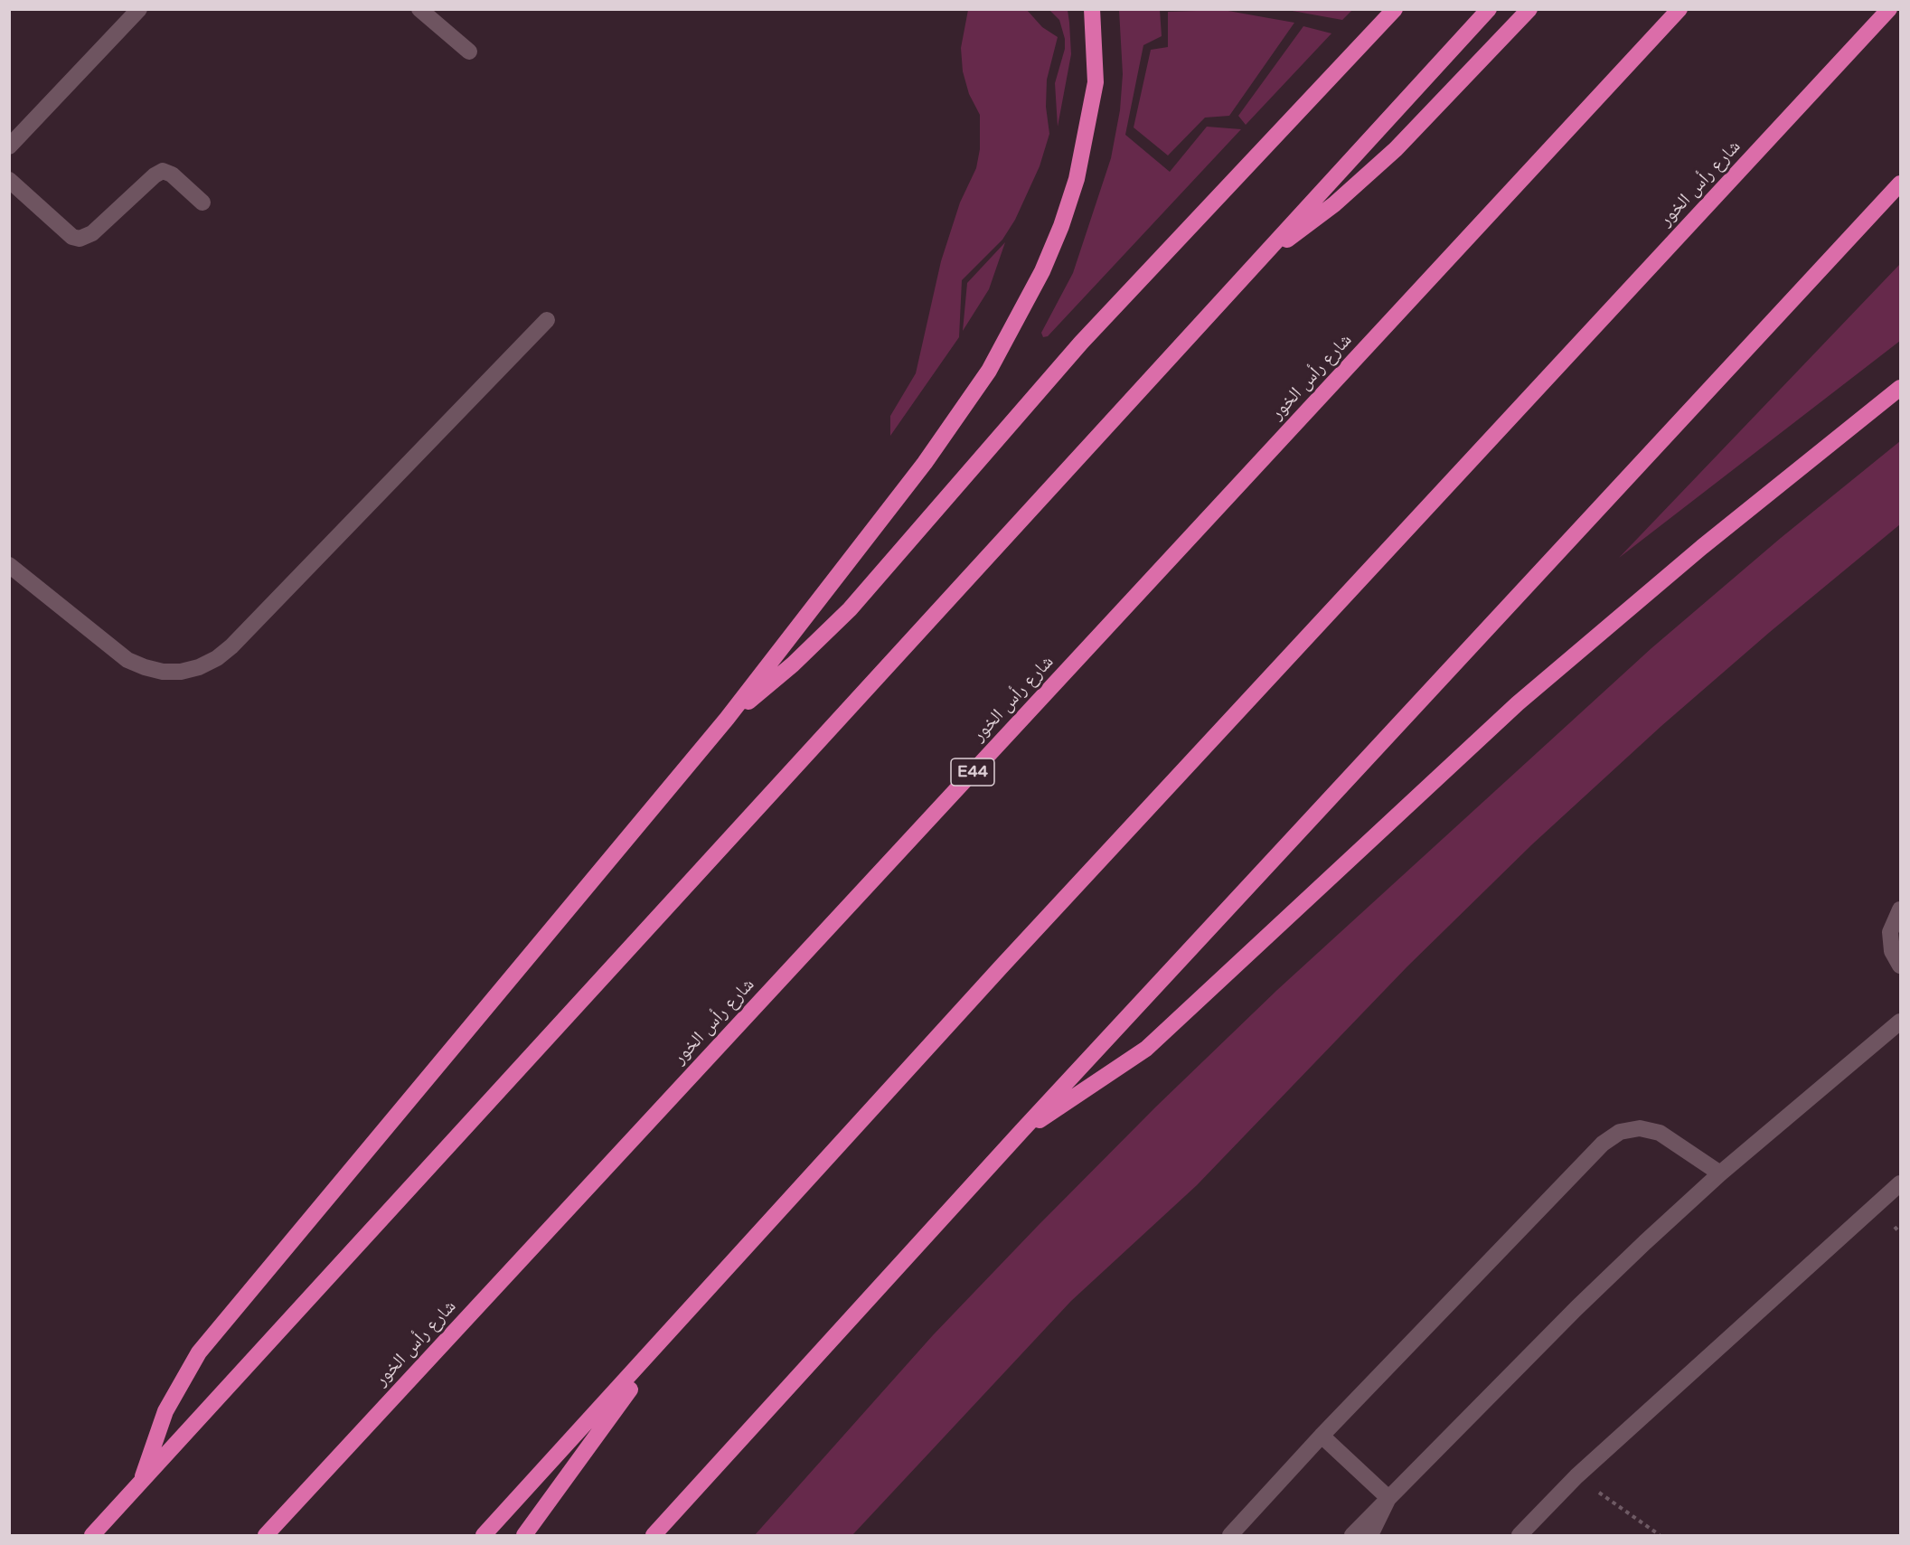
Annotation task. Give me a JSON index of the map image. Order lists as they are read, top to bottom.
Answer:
{
  "streets": {
    "highway": ["شارع رأس الخور", "E44"]
  }
}
